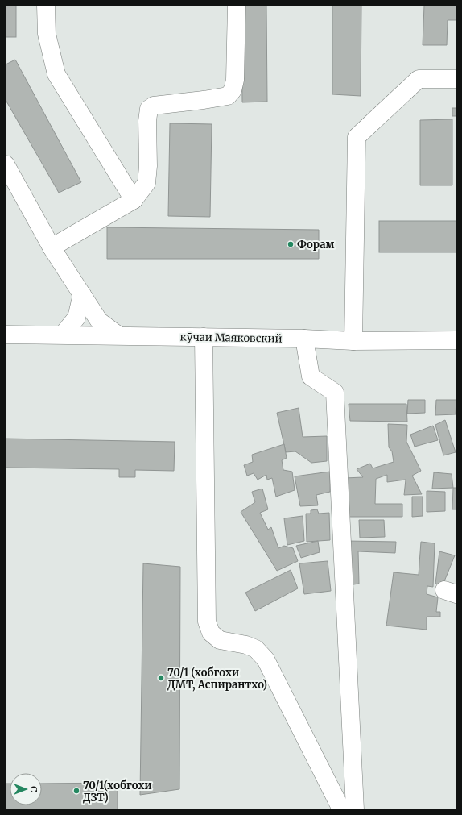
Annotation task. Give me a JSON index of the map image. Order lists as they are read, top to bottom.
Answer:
{
  "streets": {
    "street": ["кӯчаи Маяковский"]
  },
  "places": ["Форам", "70/1 (хобгохи ДМТ, Аспирантхо)", "70/1(хобгохи ДЗТ)"],
  "north": "right"
}
